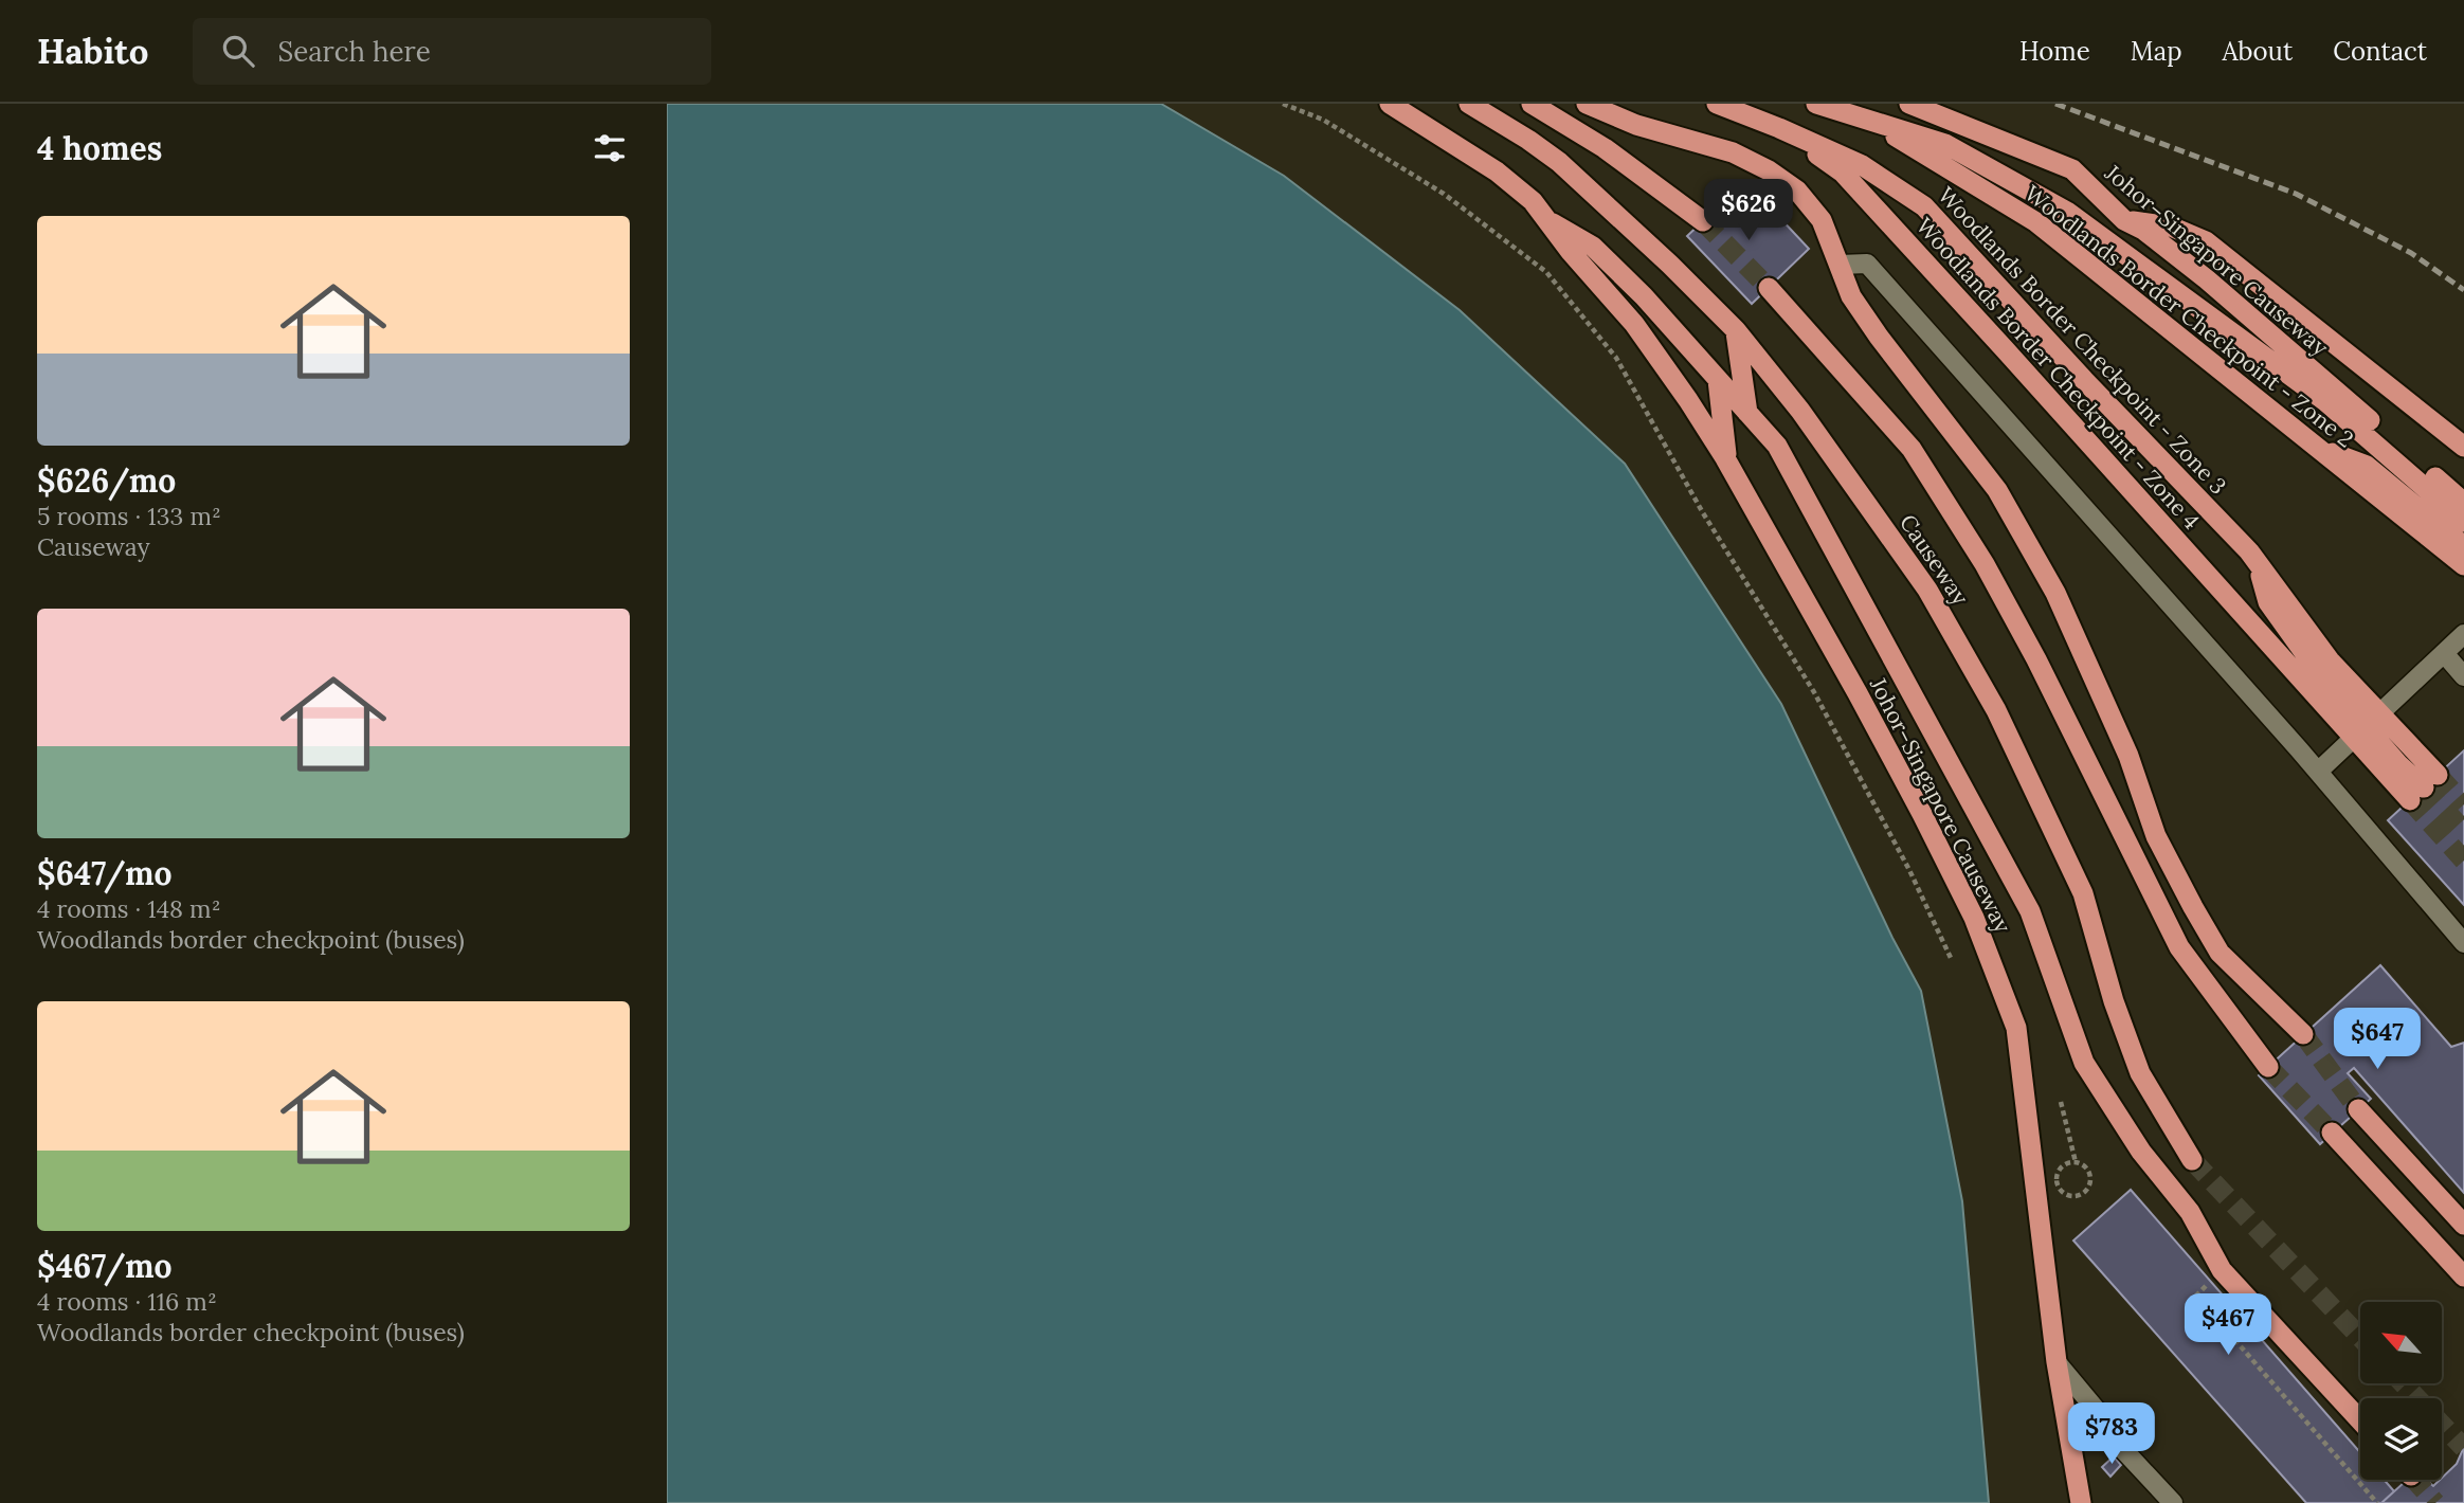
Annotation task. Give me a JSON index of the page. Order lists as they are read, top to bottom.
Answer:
{
  "streets": {
    "highway": [
      "Johor–Singapore Causeway",
      "Woodlands Border Checkpoint - Zone 2",
      "Woodlands Border Checkpoint - Zone 3",
      "Woodlands Border Checkpoint - Zone 4",
      "Causeway"
    ]
  },
  "crossings": [
    ["Woodlands Border Checkpoint - Zone 3", "Woodlands Border Checkpoint - Zone 4"]
  ],
  "north": "top left",
  "page": {
    "header": "Habito",
    "search": "Search here",
    "nav": [
      "Home",
      "Map",
      "About",
      "Contact"
    ],
    "heading": "4 homes",
    "price": [
      "$626",
      "$647",
      "$467",
      "$783"
    ],
    "list": [
      {
        "name": "$626/mo",
        "note": "5 rooms · 133 m² · Causeway"
      },
      {
        "name": "$647/mo",
        "note": "4 rooms · 148 m² · Woodlands border checkpoint (buses)"
      },
      {
        "name": "$467/mo",
        "note": "4 rooms · 116 m² · Woodlands border checkpoint (buses)"
      }
    ]
  }
}
